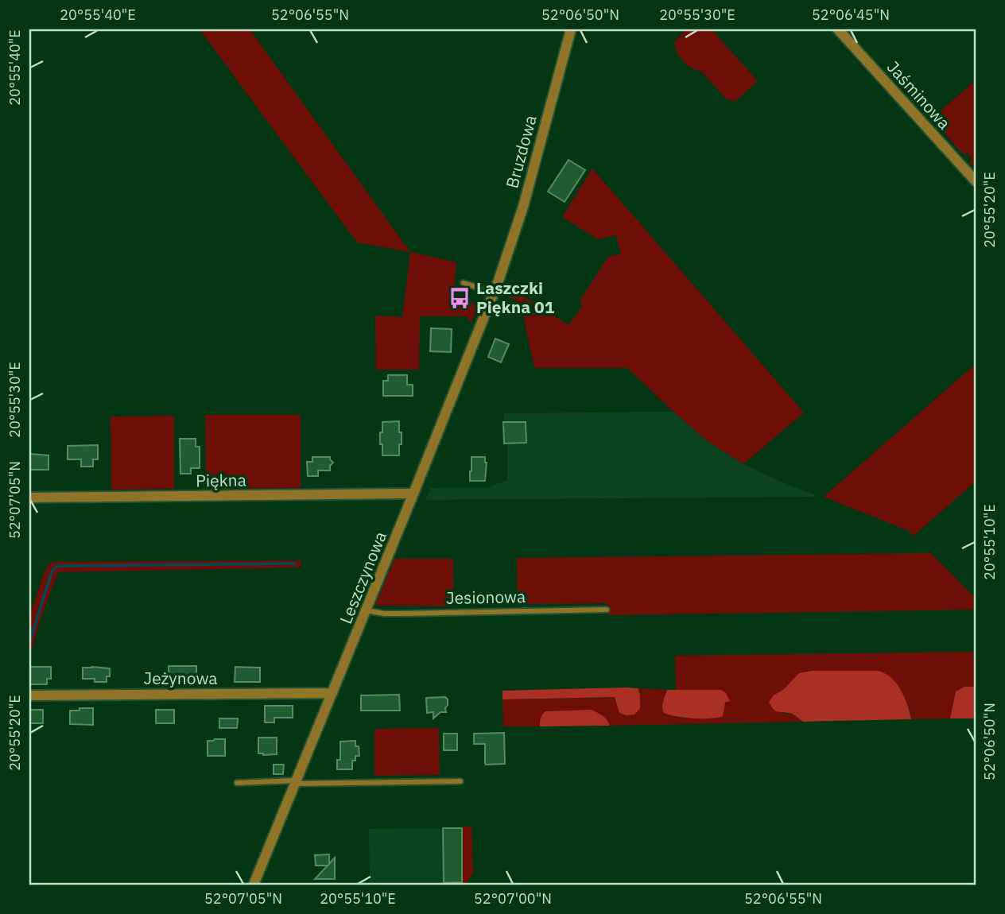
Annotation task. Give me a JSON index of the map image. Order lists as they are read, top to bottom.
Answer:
{
  "streets": {
    "street": [
      "Jaśminowa",
      "Bruzdowa",
      "Piękna",
      "Leszczynowa",
      "Jeżynowa"
    ],
    "lane": ["Jesionowa"]
  },
  "crossings": [
    ["Bruzdowa", "Leszczynowa"],
    ["Piękna", "Leszczynowa"],
    ["Leszczynowa", "Jesionowa"],
    ["Leszczynowa", "Jeżynowa"]
  ],
  "places": {
    "bus stop": ["Laszczki Piękna 01"]
  },
  "coordinates": [
    "20°55'40\"E",
    "52°06'55\"N",
    "52°06'50\"N",
    "20°55'30\"E",
    "52°06'45\"N",
    "20°55'20\"E",
    "52°07'05\"N",
    "20°55'10\"E",
    "52°07'00\"N"
  ]
}
